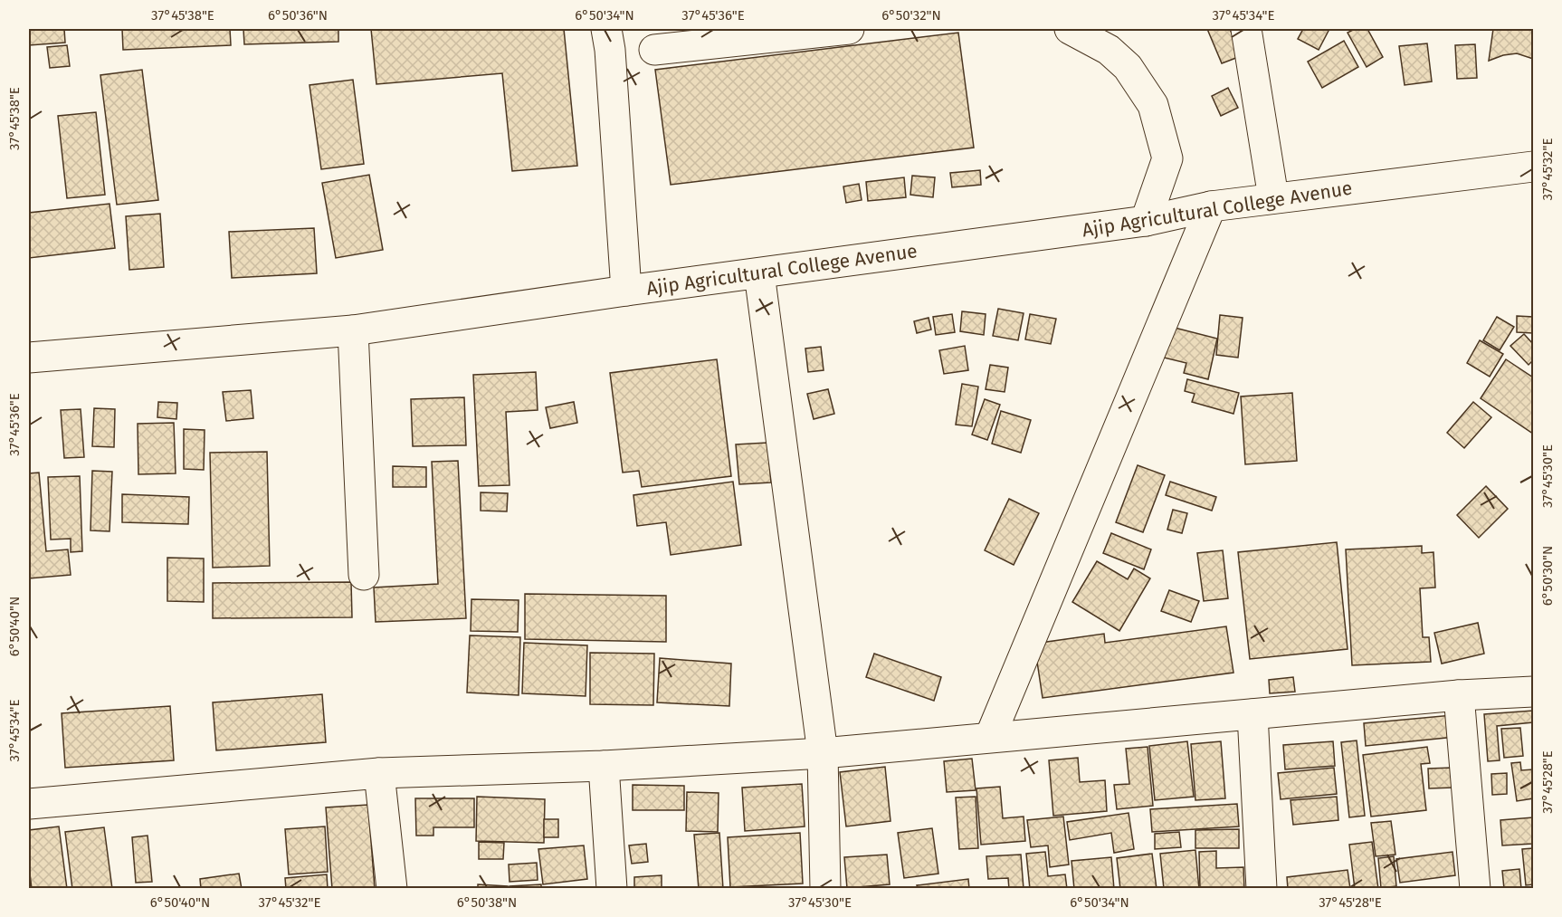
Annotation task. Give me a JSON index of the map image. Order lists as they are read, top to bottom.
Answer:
{
  "streets": {
    "street": ["Ajip Agricultural College Avenue"]
  },
  "coordinates": [
    "37°45'38\"E",
    "6°50'36\"N",
    "6°50'34\"N",
    "37°45'36\"E",
    "6°50'32\"N",
    "37°45'34\"E",
    "37°45'32\"E",
    "37°45'30\"E",
    "6°50'30\"N",
    "6°50'40\"N",
    "37°45'28\"E",
    "6°50'38\"N"
  ]
}
